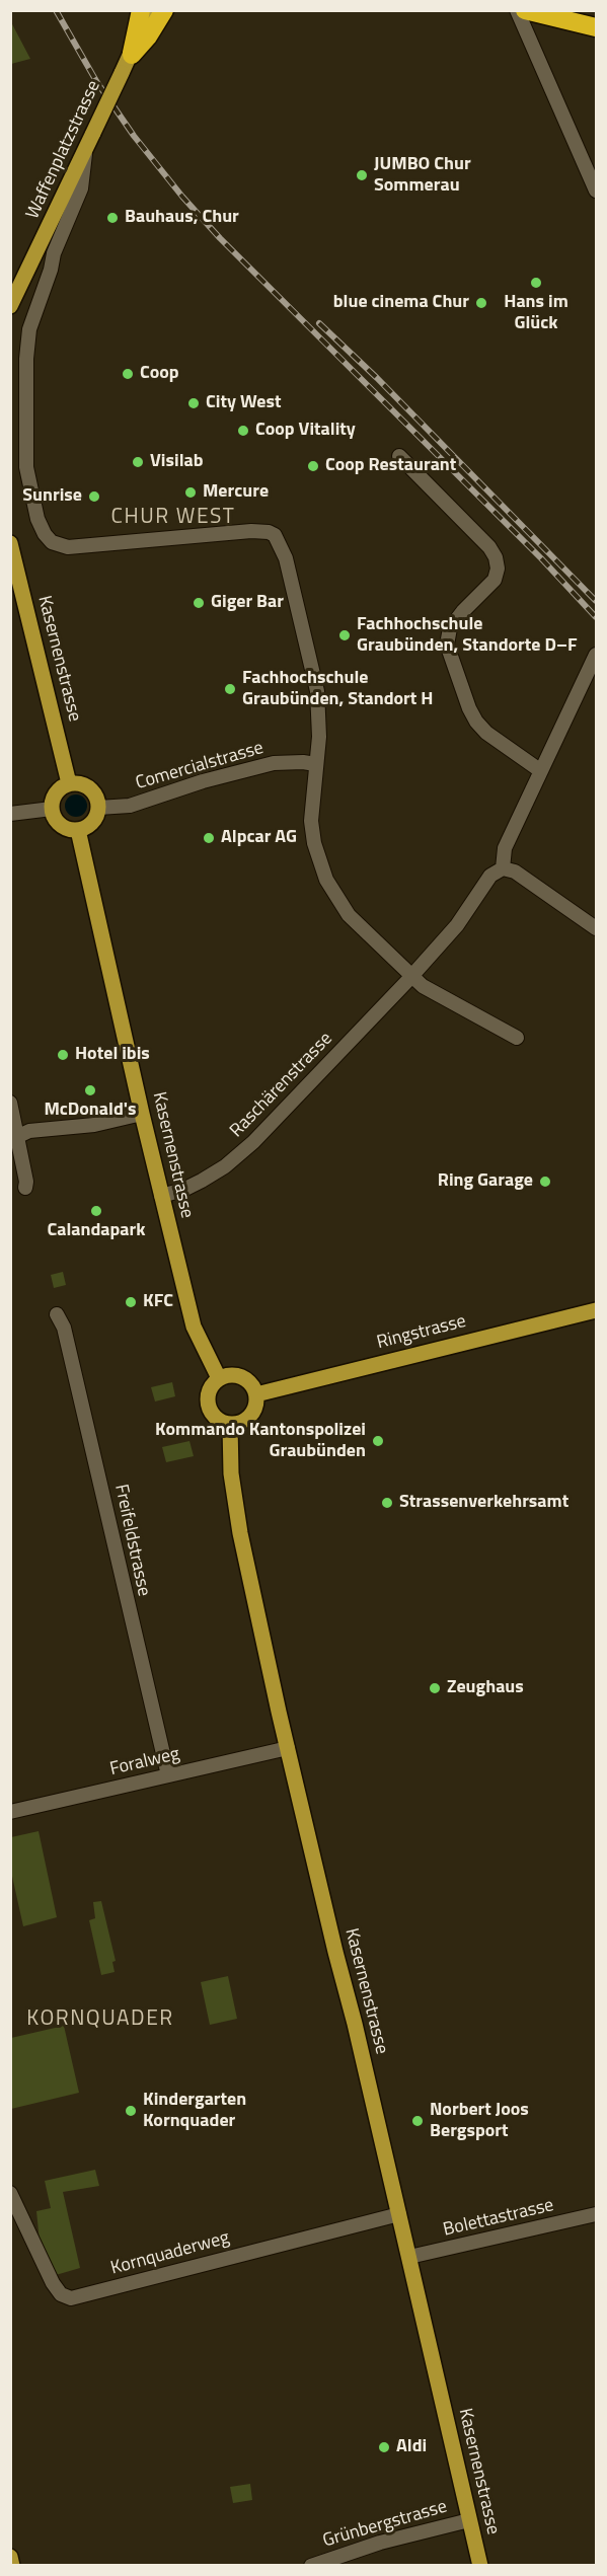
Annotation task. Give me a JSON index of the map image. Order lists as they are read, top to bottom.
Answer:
{
  "streets": {
    "main road": ["Waffenplatzstrasse", "Kasernenstrasse", "Ringstrasse"],
    "street": [
      "Comercialstrasse",
      "Raschärenstrasse",
      "Freifeldstrasse",
      "Foralweg",
      "Bolettastrasse",
      "Kornquaderweg",
      "Grünbergstrasse"
    ]
  },
  "crossings": [
    ["Kasernenstrasse", "Comercialstrasse"],
    ["Kasernenstrasse", "Raschärenstrasse"],
    ["Kasernenstrasse", "Ringstrasse"],
    ["Kasernenstrasse", "Foralweg"],
    ["Kasernenstrasse", "Bolettastrasse"],
    ["Kasernenstrasse", "Kornquaderweg"],
    ["Kasernenstrasse", "Grünbergstrasse"],
    ["Freifeldstrasse", "Foralweg"]
  ],
  "districts": ["CHUR WEST", "KORNQUADER"],
  "places": [
    "JUMBO Chur Sommerau",
    "Bauhaus, Chur",
    "Hans im Glück",
    "blue cinema Chur",
    "Coop",
    "City West",
    "Coop Vitality",
    "Visilab",
    "Coop Restaurant",
    "Mercure",
    "Sunrise",
    "Giger Bar",
    "Fachhochschule Graubünden, Standorte D–F",
    "Fachhochschule Graubünden, Standort H",
    "Alpcar AG",
    "Hotel ibis",
    "McDonald's",
    "Ring Garage",
    "Calandapark",
    "KFC",
    "Kommando Kantonspolizei Graubünden",
    "Strassenverkehrsamt",
    "Zeughaus",
    "Kindergarten Kornquader",
    "Norbert Joos Bergsport",
    "Aldi"
  ]
}
